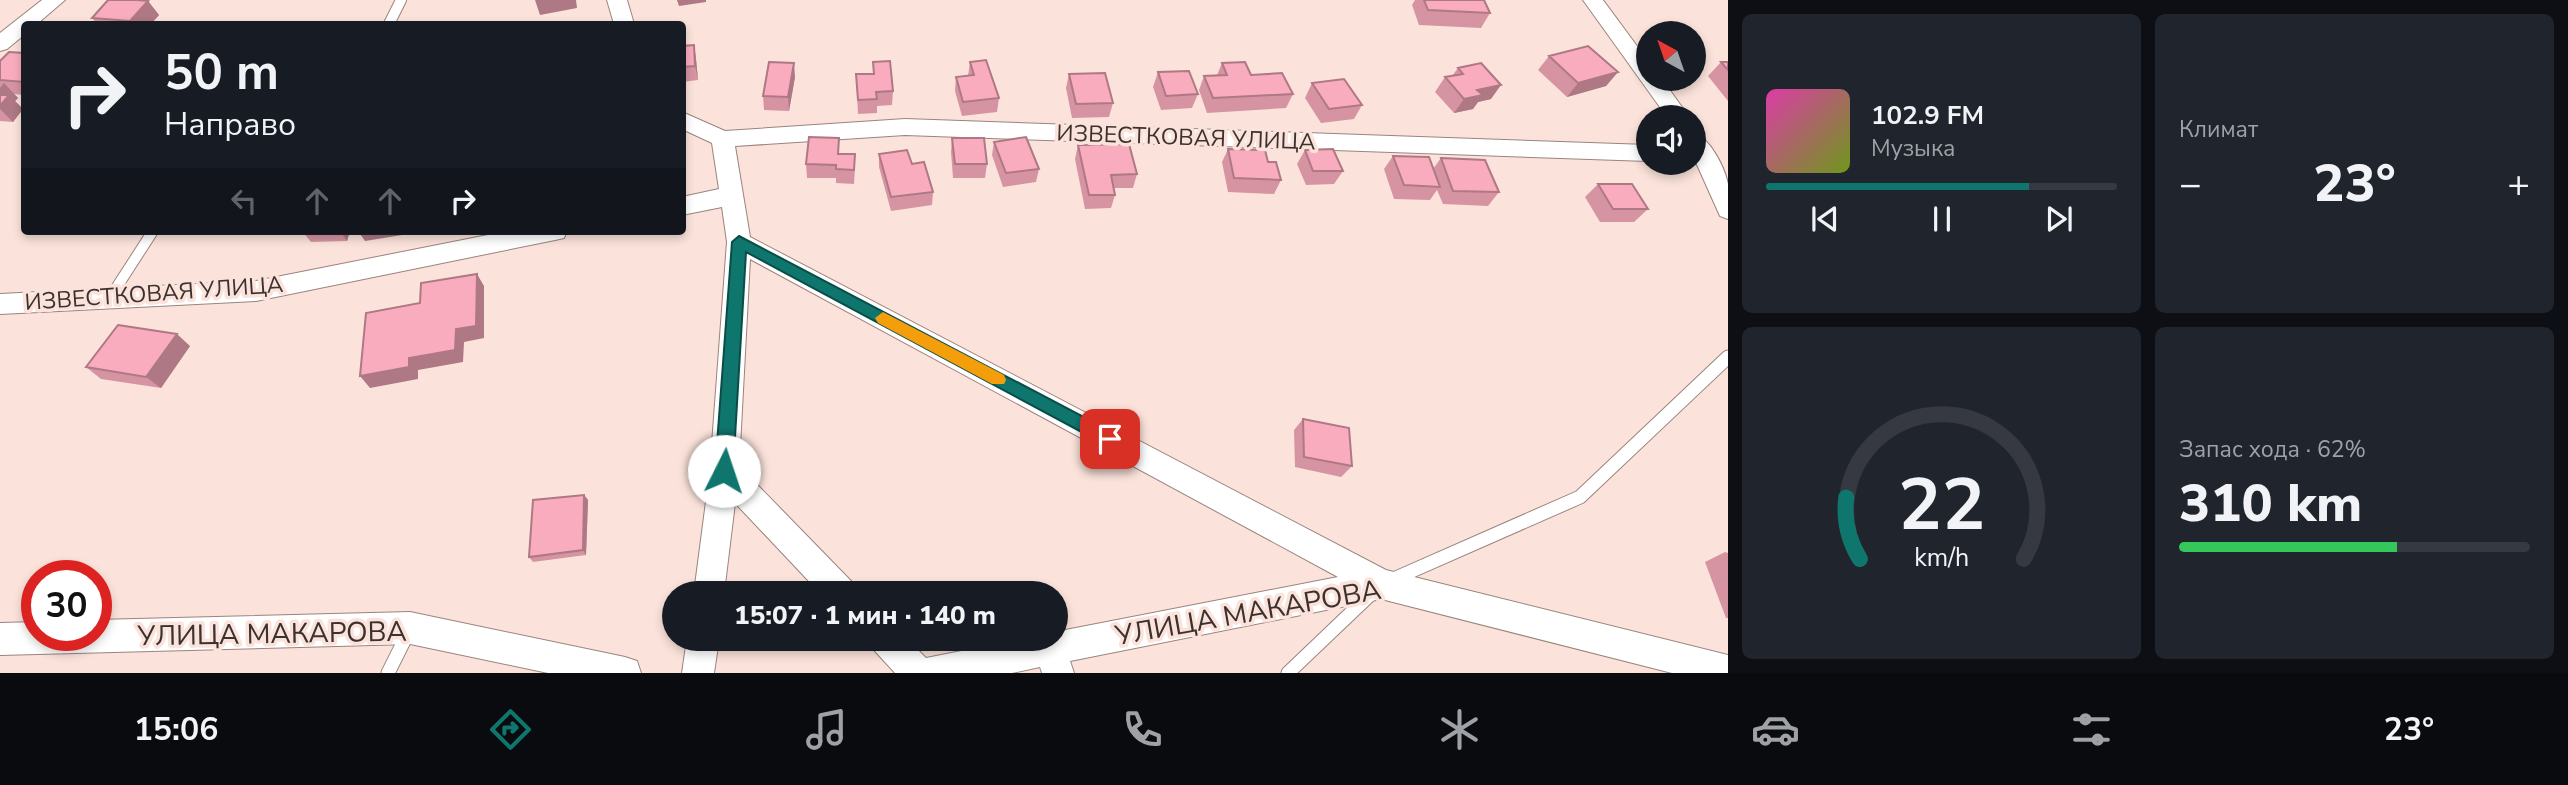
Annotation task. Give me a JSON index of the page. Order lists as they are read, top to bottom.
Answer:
{
  "streets": {
    "street": ["ИЗВЕСТКОВАЯ УЛИЦА", "УЛИЦА МАКАРОВА"]
  },
  "north": "top left",
  "page": {
    "tile": [
      "Климат",
      ["Запас хода · 62%", "310 km"]
    ],
    "turn": ["50 m", "Направо"],
    "song": ["102.9 FM", "Музыка"],
    "heat": ["−", "23°", "+"],
    "limit": "30",
    "trip": "15:07 · 1 мин · 140 m",
    "tabs": ["15:06", "23°"],
    "gauge": ["22", "km/h"]
  }
}
